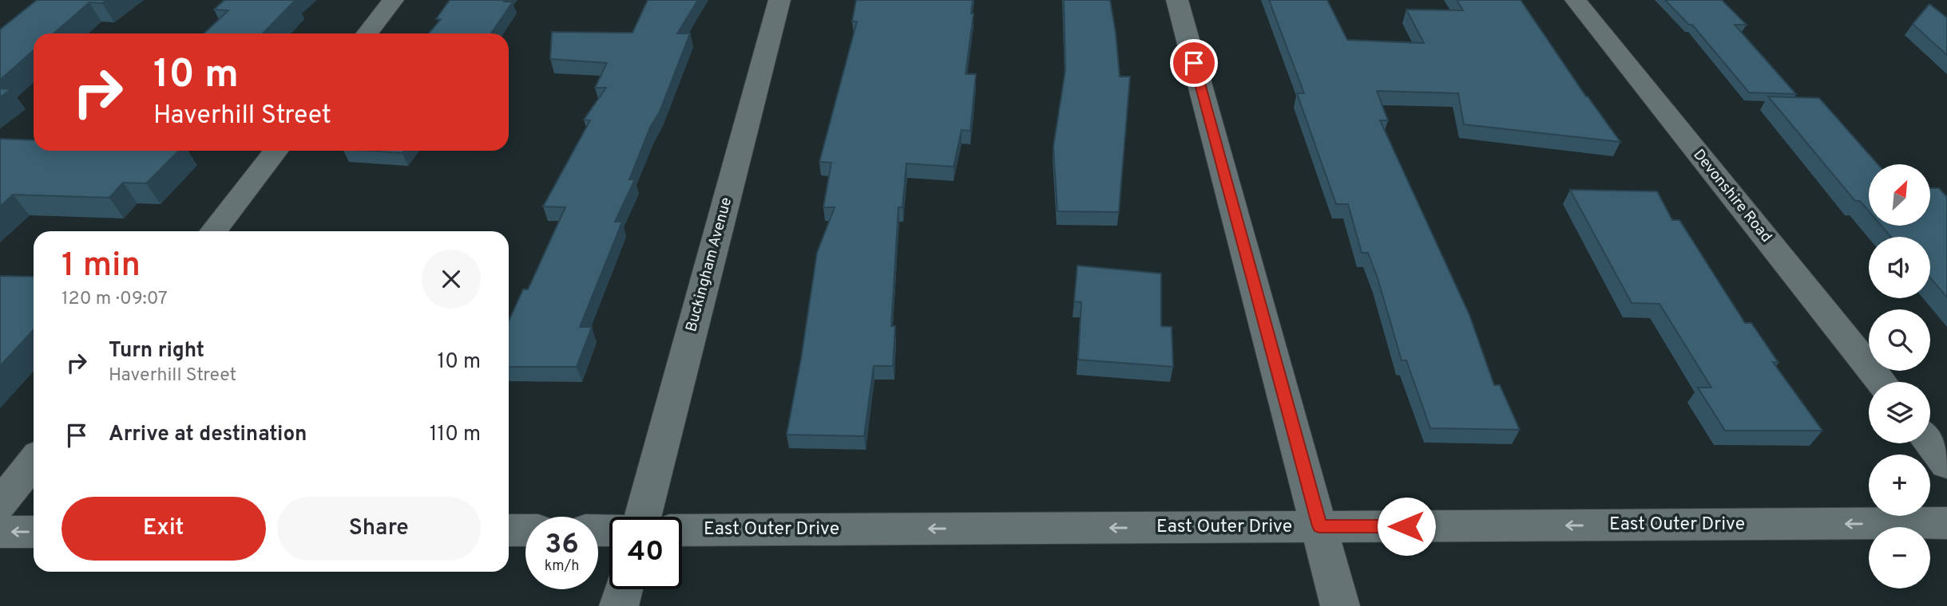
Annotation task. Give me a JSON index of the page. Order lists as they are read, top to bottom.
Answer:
{
  "streets": {
    "street": ["Devonshire Road", "Buckingham Avenue", "East Outer Drive"]
  },
  "one_way": ["East Outer Drive"],
  "north": "top right",
  "page": {
    "turn": ["10 m", "Haverhill Street"],
    "map_buttons": ["+", "−"],
    "heading": ["1 min", "120 m · 09:07"],
    "list": [
      {
        "name": "Turn right",
        "note": "Haverhill Street",
        "value": "10 m"
      },
      {
        "name": "Arrive at destination",
        "value": "110 m"
      }
    ],
    "buttons": ["Exit", "Share"],
    "speed": "36 km/h",
    "limit": "40"
  }
}
